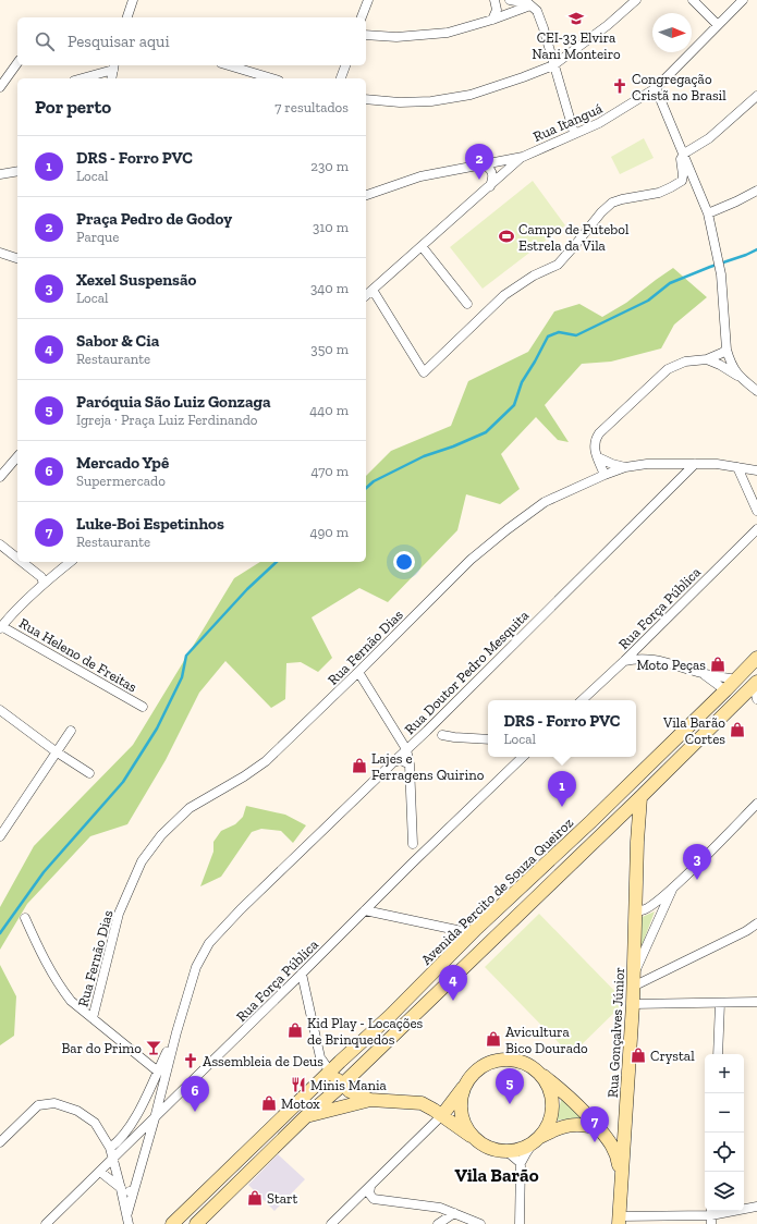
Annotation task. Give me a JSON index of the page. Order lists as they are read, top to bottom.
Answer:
{
  "streets": {
    "main road": ["Avenida Percito de Souza Queiroz", "Rua Gonçalves Júnior"],
    "street": [
      "Rua Itanguá",
      "Rua Força Pública",
      "Rua Fernão Dias",
      "Rua Heleno de Freitas",
      "Rua Doutor Pedro Mesquita"
    ]
  },
  "districts": ["Vila Barão"],
  "places": {
    "school or university": ["CEI-33 Elvira Nani Monteiro"],
    "church": ["Congregação Cristã no Brasil", "Assembleia de Deus"],
    "sports": ["Campo de Futebol Estrela da Vila"],
    "shop": [
      "Moto Peças",
      "Vila Barão Cortes",
      "Lajes e Ferragens Quirino",
      "Kid Play - Locações de Brinquedos",
      "Avicultura Bico Dourado",
      "Crystal",
      "Motox",
      "Start"
    ],
    "bar": ["Bar do Primo"],
    "restaurant": ["Minis Mania"]
  },
  "north": "right",
  "page": {
    "search": "Pesquisar aqui",
    "heading": ["Por perto", "7 resultados"],
    "list": [
      {
        "mark": "1",
        "name": "DRS - Forro PVC",
        "note": "Local",
        "value": "230 m"
      },
      {
        "mark": "2",
        "name": "Praça Pedro de Godoy",
        "note": "Parque",
        "value": "310 m"
      },
      {
        "mark": "3",
        "name": "Xexel Suspensão",
        "note": "Local",
        "value": "340 m"
      },
      {
        "mark": "4",
        "name": "Sabor & Cia",
        "note": "Restaurante",
        "value": "350 m"
      },
      {
        "mark": "5",
        "name": "Paróquia São Luiz Gonzaga",
        "note": "Igreja · Praça Luiz Ferdinando",
        "value": "440 m"
      },
      {
        "mark": "6",
        "name": "Mercado Ypê",
        "note": "Supermercado",
        "value": "470 m"
      },
      {
        "mark": "7",
        "name": "Luke-Boi Espetinhos",
        "note": "Restaurante",
        "value": "490 m"
      }
    ],
    "pins": [
      "2",
      "1",
      "3",
      "4",
      "5",
      "6",
      "7"
    ],
    "popup": ["DRS - Forro PVC", "Local"],
    "map_buttons": ["+", "−"]
  }
}
